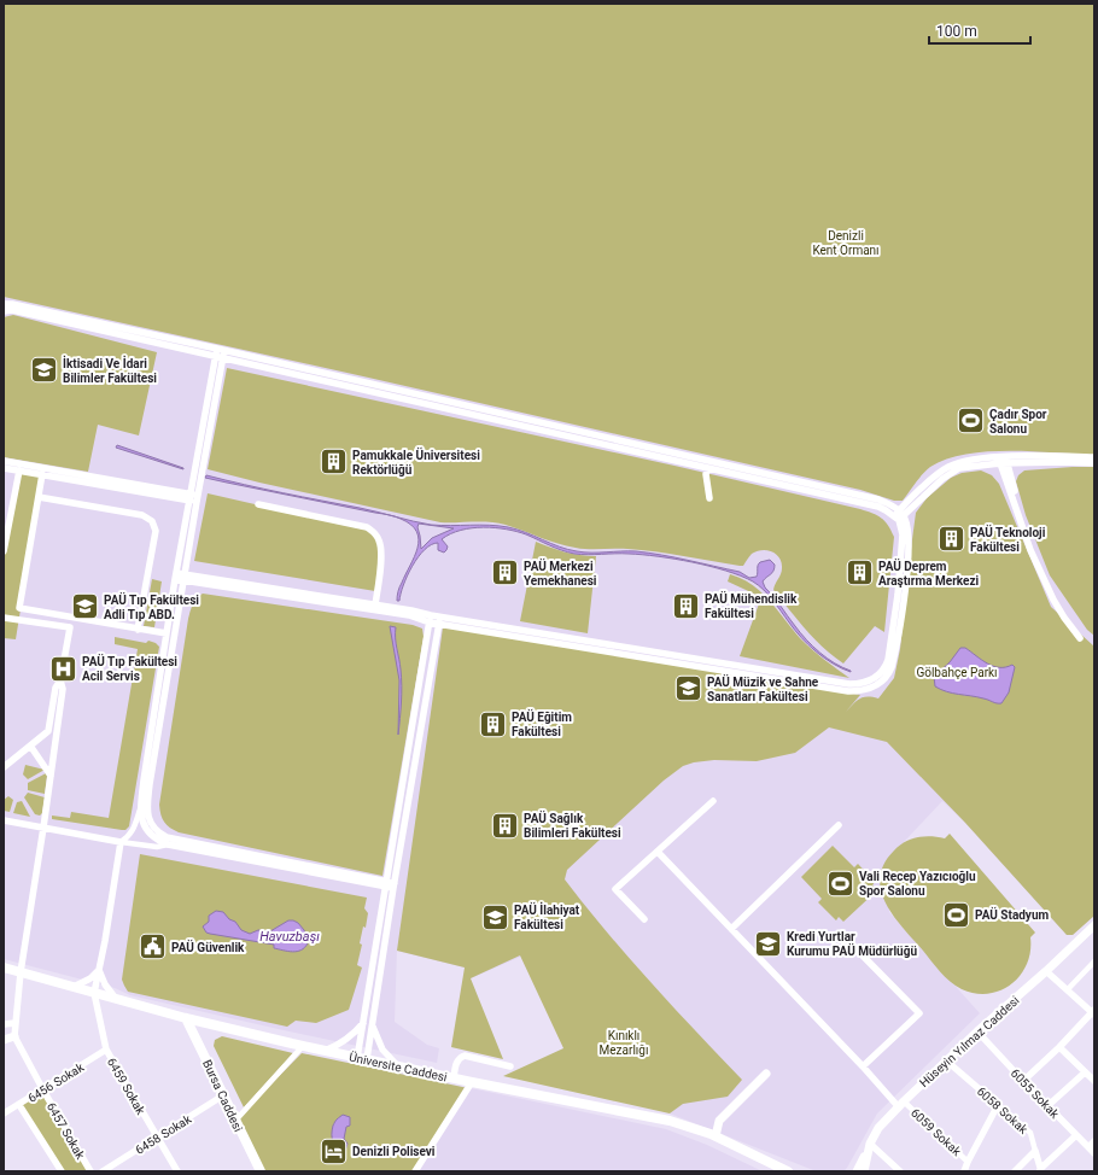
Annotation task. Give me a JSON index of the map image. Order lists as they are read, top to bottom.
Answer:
{
  "streets": {
    "main road": ["Üniversite Caddesi", "Bursa Caddesi"],
    "street": [
      "Hüseyin Yılmaz Caddesi",
      "6456 Sokak",
      "6459 Sokak",
      "6055 Sokak",
      "6058 Sokak",
      "6457 Sokak",
      "6059 Sokak",
      "6458 Sokak"
    ]
  },
  "crossings": [
    ["Hüseyin Yılmaz Caddesi", "6055 Sokak"],
    ["Hüseyin Yılmaz Caddesi", "6058 Sokak"],
    ["Hüseyin Yılmaz Caddesi", "6059 Sokak"],
    ["Üniversite Caddesi", "6459 Sokak"],
    ["Üniversite Caddesi", "Bursa Caddesi"],
    ["6456 Sokak", "6459 Sokak"],
    ["6456 Sokak", "6457 Sokak"],
    ["6459 Sokak", "6458 Sokak"],
    ["Bursa Caddesi", "6458 Sokak"]
  ],
  "water": ["Havuzbaşı"],
  "parks": ["Denizli Kent Ormanı", "Gölbahçe Parkı", "Kınıklı Mezarlığı"],
  "places": {
    "school or university": [
      "İktisadi Ve İdari Bilimler Fakültesi",
      "PAÜ Tıp Fakültesi Adli Tıp ABD.",
      "PAÜ Müzik ve Sahne Sanatları Fakültesi",
      "PAÜ İlahiyat Fakültesi",
      "Kredi Yurtlar Kurumu PAÜ Müdürlüğü"
    ],
    "sports": ["Çadır Spor Salonu", "Vali Recep Yazıcıoğlu Spor Salonu", "PAÜ Stadyum"],
    "building": [
      "Pamukkale Üniversitesi Rektörlüğü",
      "PAÜ Teknoloji Fakültesi",
      "PAÜ Merkezi Yemekhanesi",
      "PAÜ Deprem Araştırma Merkezi",
      "PAÜ Mühendislik Fakültesi",
      "PAÜ Eğitim Fakültesi",
      "PAÜ Sağlık Bilimleri Fakültesi"
    ],
    "hospital": ["PAÜ Tıp Fakültesi Acil Servis"],
    "public building": ["PAÜ Güvenlik"],
    "hotel": ["Denizli Polisevi"]
  },
  "scale_bar": "100 m"
}
